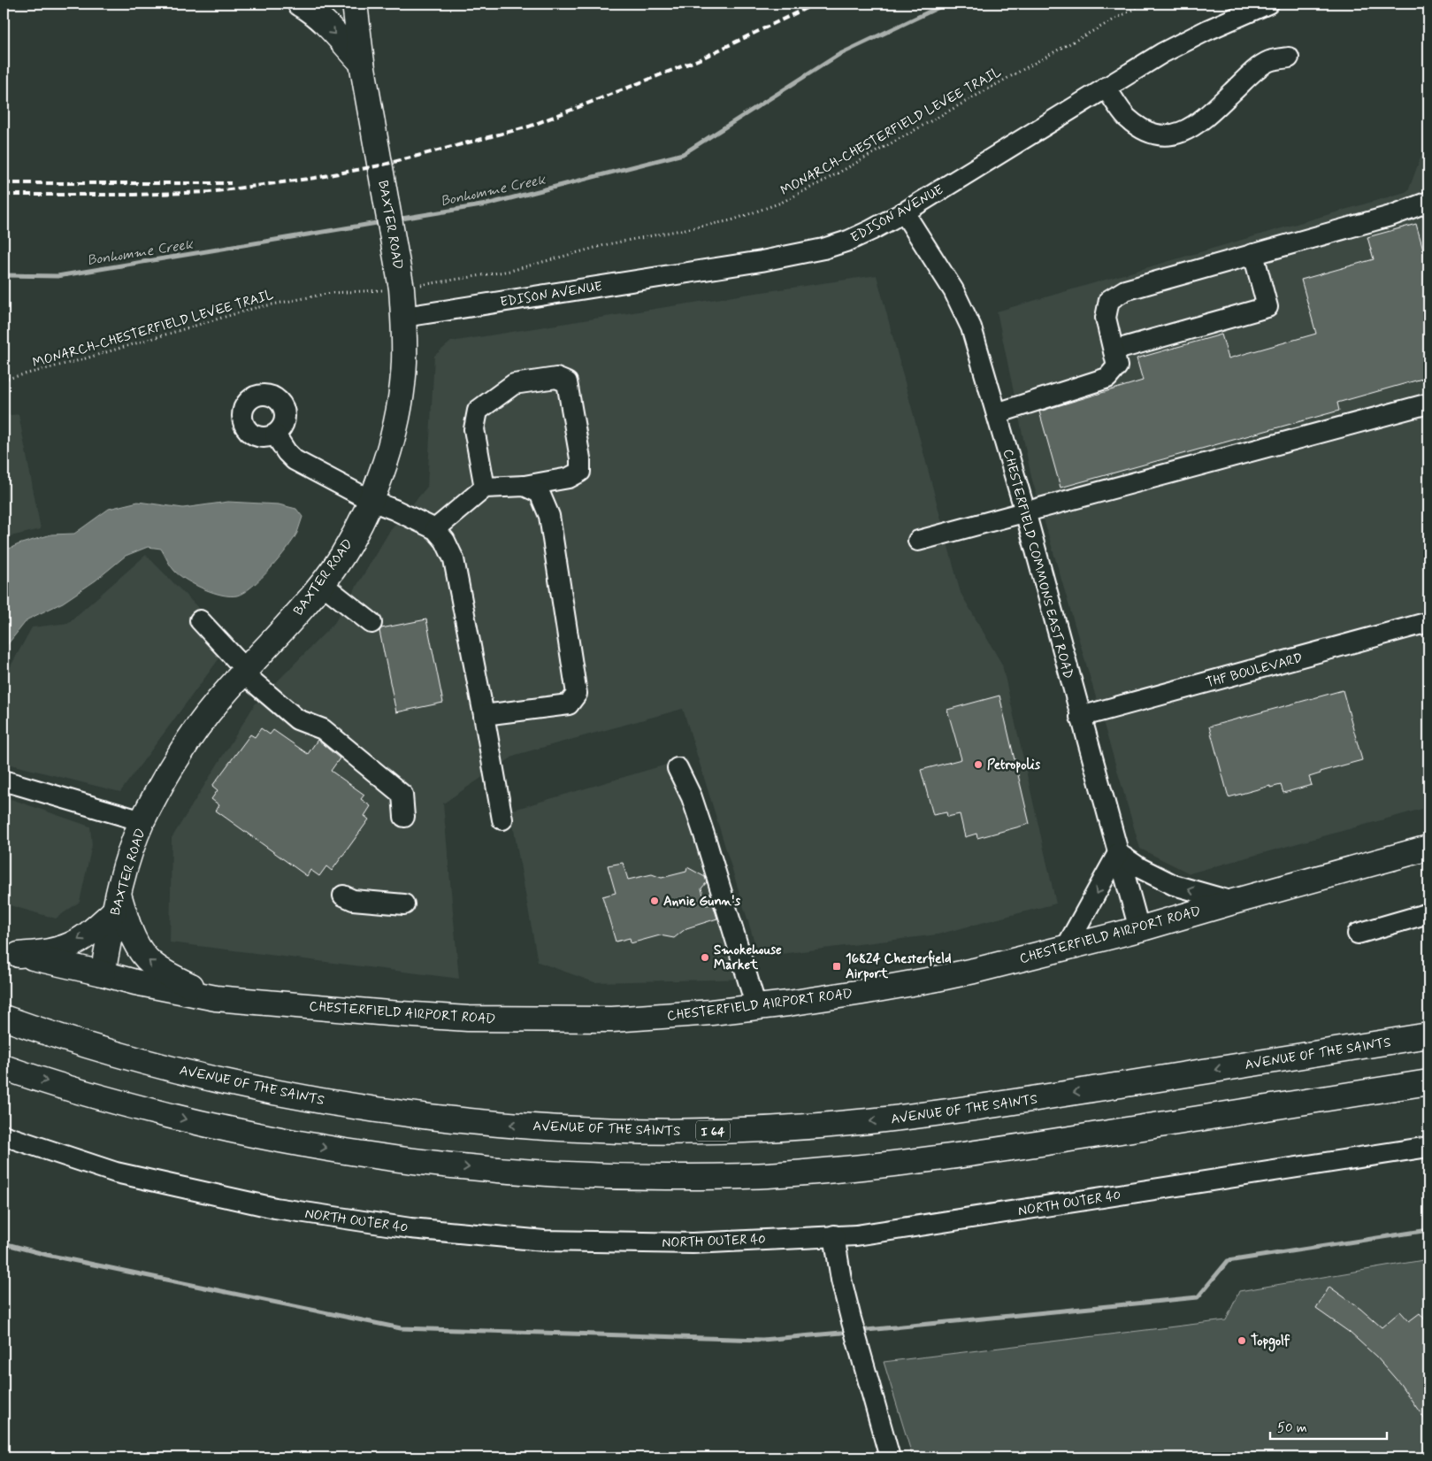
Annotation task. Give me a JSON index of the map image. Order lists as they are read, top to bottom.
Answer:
{
  "streets": {
    "main road": [
      "BAXTER ROAD",
      "CHESTERFIELD AIRPORT ROAD",
      "AVENUE OF THE SAINTS",
      "I 64"
    ],
    "street": [
      "EDISON AVENUE",
      "CHESTERFIELD COMMONS EAST ROAD",
      "THF BOULEVARD",
      "NORTH OUTER 40"
    ],
    "path": ["MONARCH-CHESTERFIELD LEVEE TRAIL"]
  },
  "crossings": [
    ["EDISON AVENUE", "BAXTER ROAD"],
    ["EDISON AVENUE", "CHESTERFIELD COMMONS EAST ROAD"],
    ["BAXTER ROAD", "CHESTERFIELD AIRPORT ROAD"],
    ["CHESTERFIELD COMMONS EAST ROAD", "THF BOULEVARD"],
    ["CHESTERFIELD COMMONS EAST ROAD", "CHESTERFIELD AIRPORT ROAD"]
  ],
  "water": ["Bonhomme Creek"],
  "places": {
    "other": [
      "Petropolis",
      "Annie Gunn's",
      "Smokehouse Market",
      "Topgolf"
    ],
    "transit": ["16824 Chesterfield Airport"]
  },
  "scale_bar": "50 m"
}
